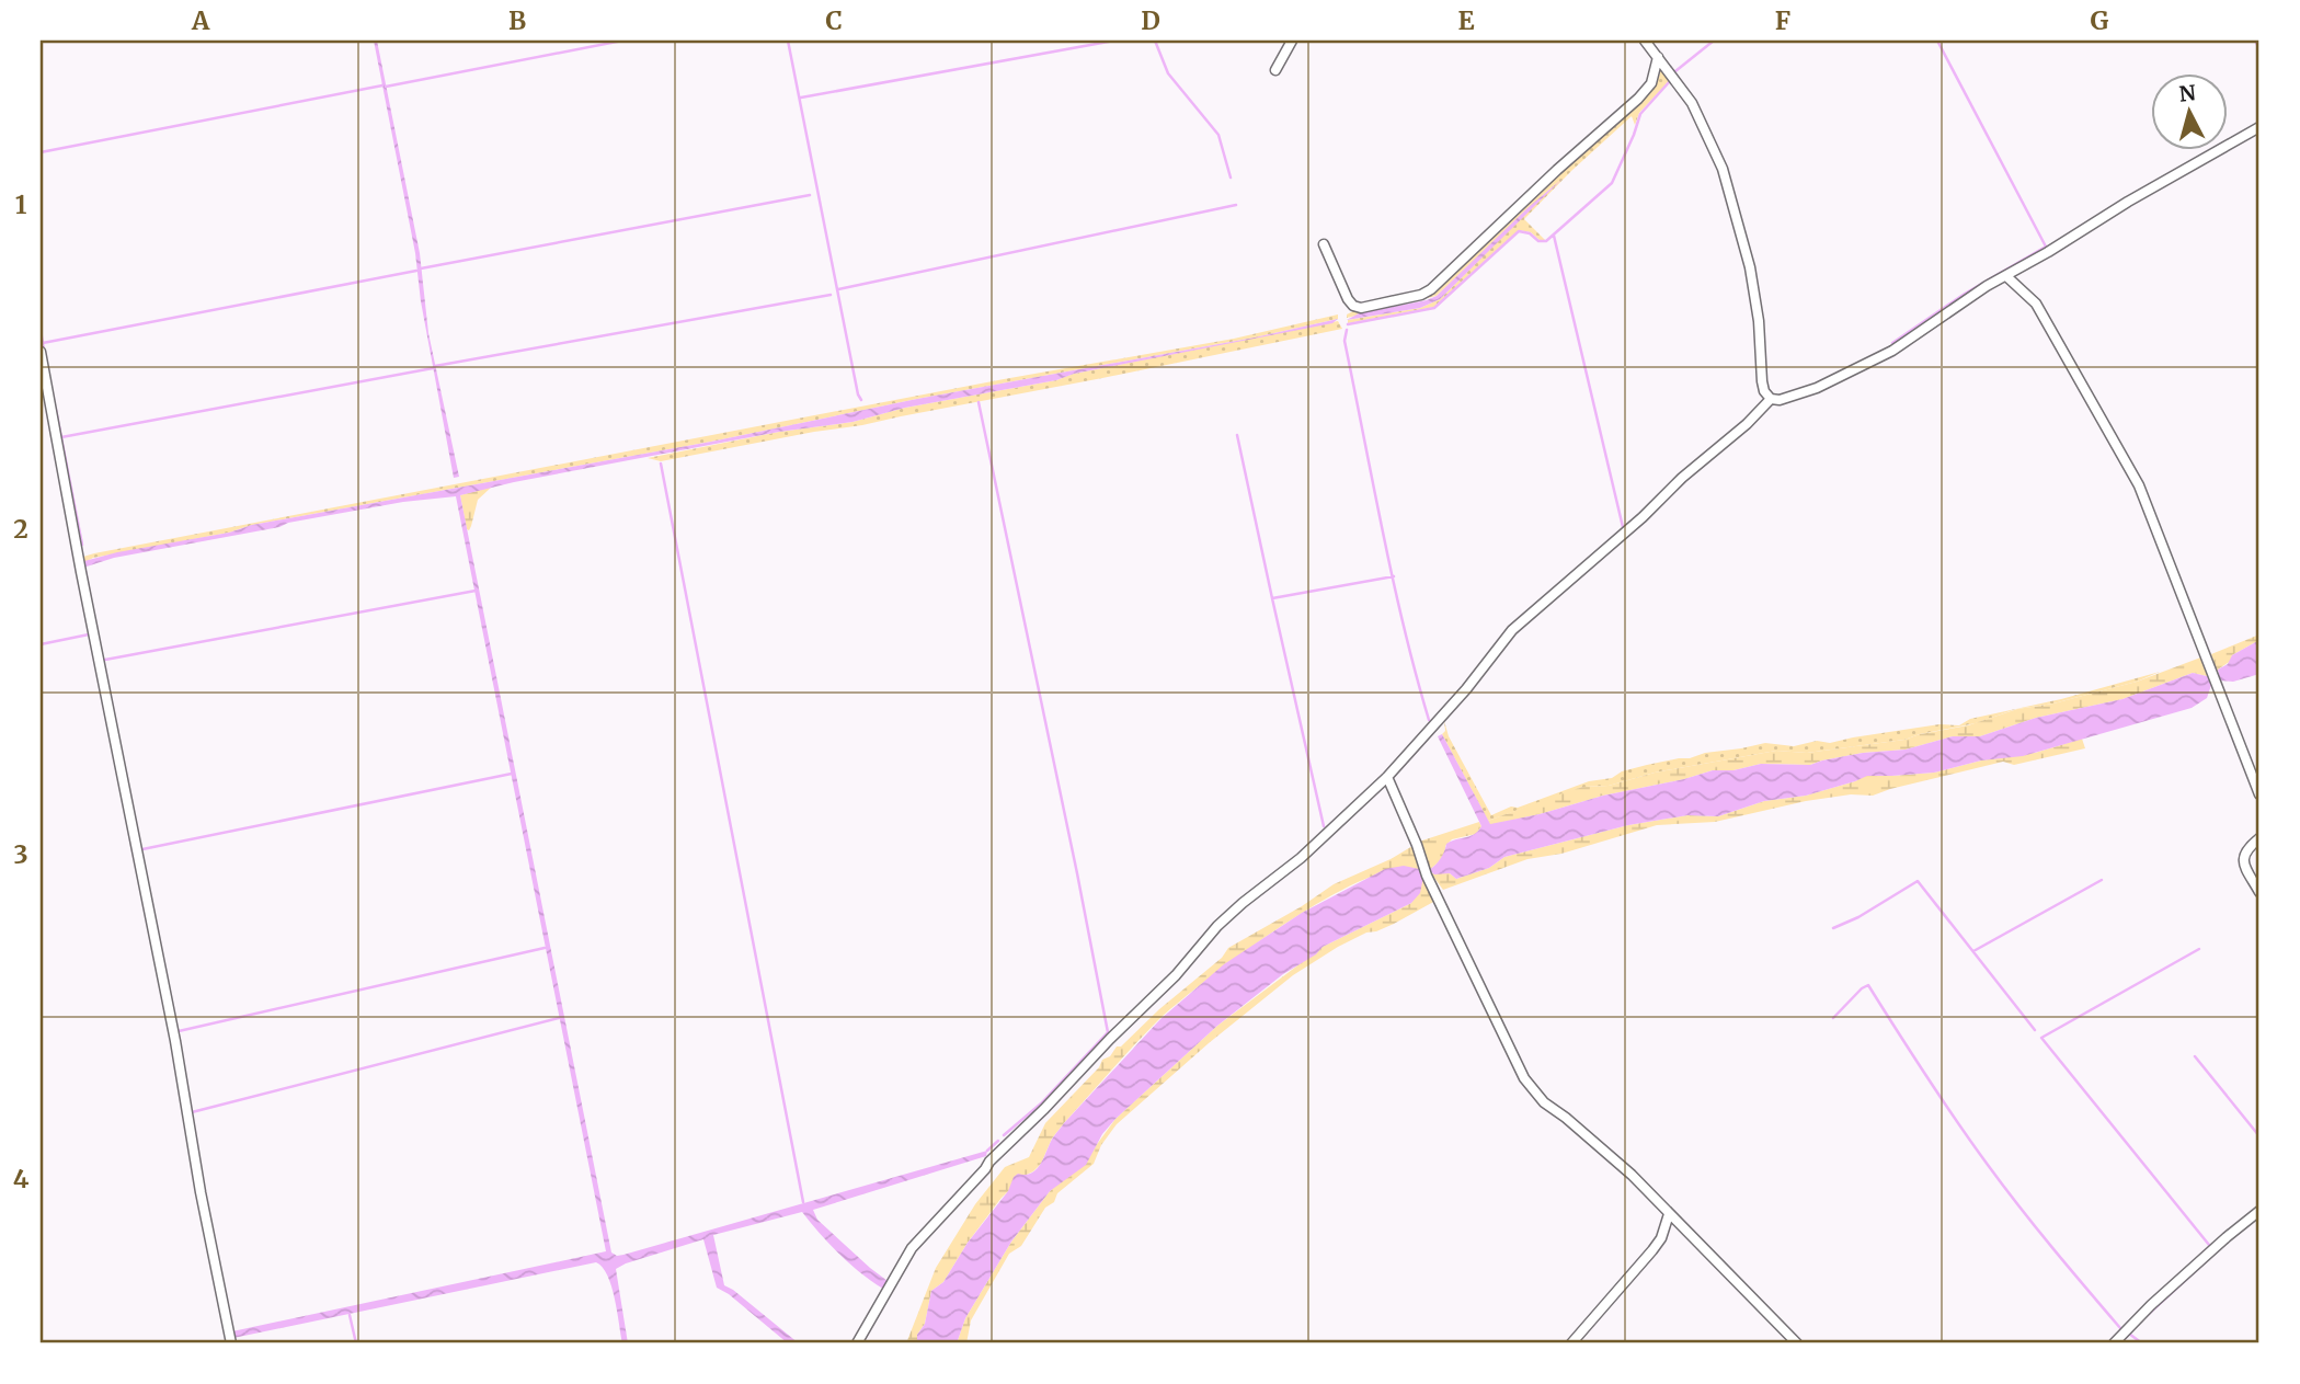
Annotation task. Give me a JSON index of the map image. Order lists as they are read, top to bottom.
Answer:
{
  "north": "top",
  "grid": {
    "columns": [
      "A",
      "B",
      "C",
      "D",
      "E",
      "F",
      "G"
    ],
    "rows": [
      "1",
      "2",
      "3",
      "4"
    ]
  }
}
